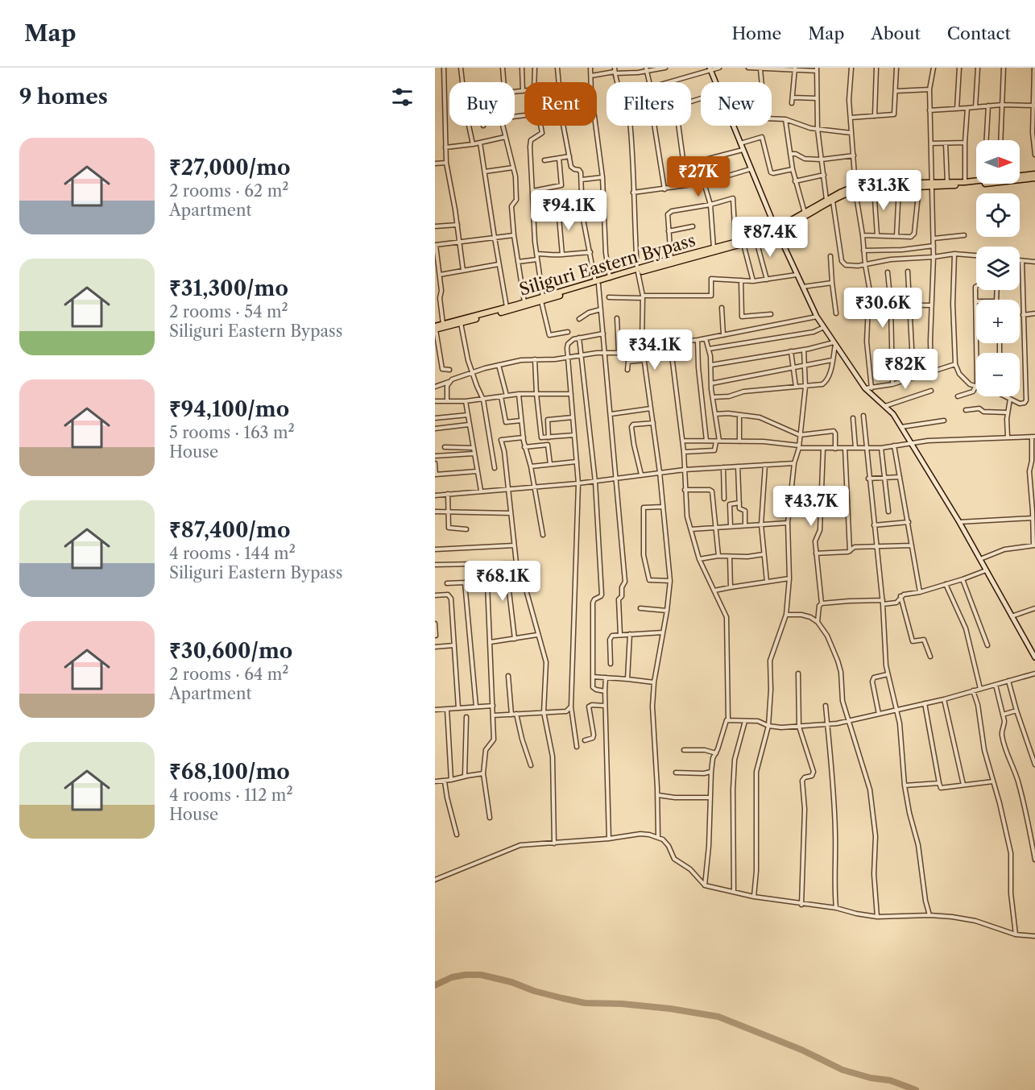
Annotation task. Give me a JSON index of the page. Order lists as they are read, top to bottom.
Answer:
{
  "streets": {
    "main road": ["Siliguri Eastern Bypass"]
  },
  "north": "right",
  "page": {
    "header": "Map",
    "nav": [
      "Home",
      "Map",
      "About",
      "Contact"
    ],
    "heading": "9 homes",
    "chip": [
      "Buy",
      "Rent",
      "Filters",
      "New"
    ],
    "list": [
      {
        "name": "₹27,000/mo",
        "note": "2 rooms · 62 m² · Apartment"
      },
      {
        "name": "₹31,300/mo",
        "note": "2 rooms · 54 m² · Siliguri Eastern Bypass"
      },
      {
        "name": "₹94,100/mo",
        "note": "5 rooms · 163 m² · House"
      },
      {
        "name": "₹87,400/mo",
        "note": "4 rooms · 144 m² · Siliguri Eastern Bypass"
      },
      {
        "name": "₹30,600/mo",
        "note": "2 rooms · 64 m² · Apartment"
      },
      {
        "name": "₹68,100/mo",
        "note": "4 rooms · 112 m² · House"
      }
    ],
    "map_buttons": ["+", "−"],
    "price": [
      "₹27K",
      "₹31.3K",
      "₹94.1K",
      "₹87.4K",
      "₹30.6K",
      "₹34.1K",
      "₹82K",
      "₹43.7K",
      "₹68.1K"
    ]
  }
}
